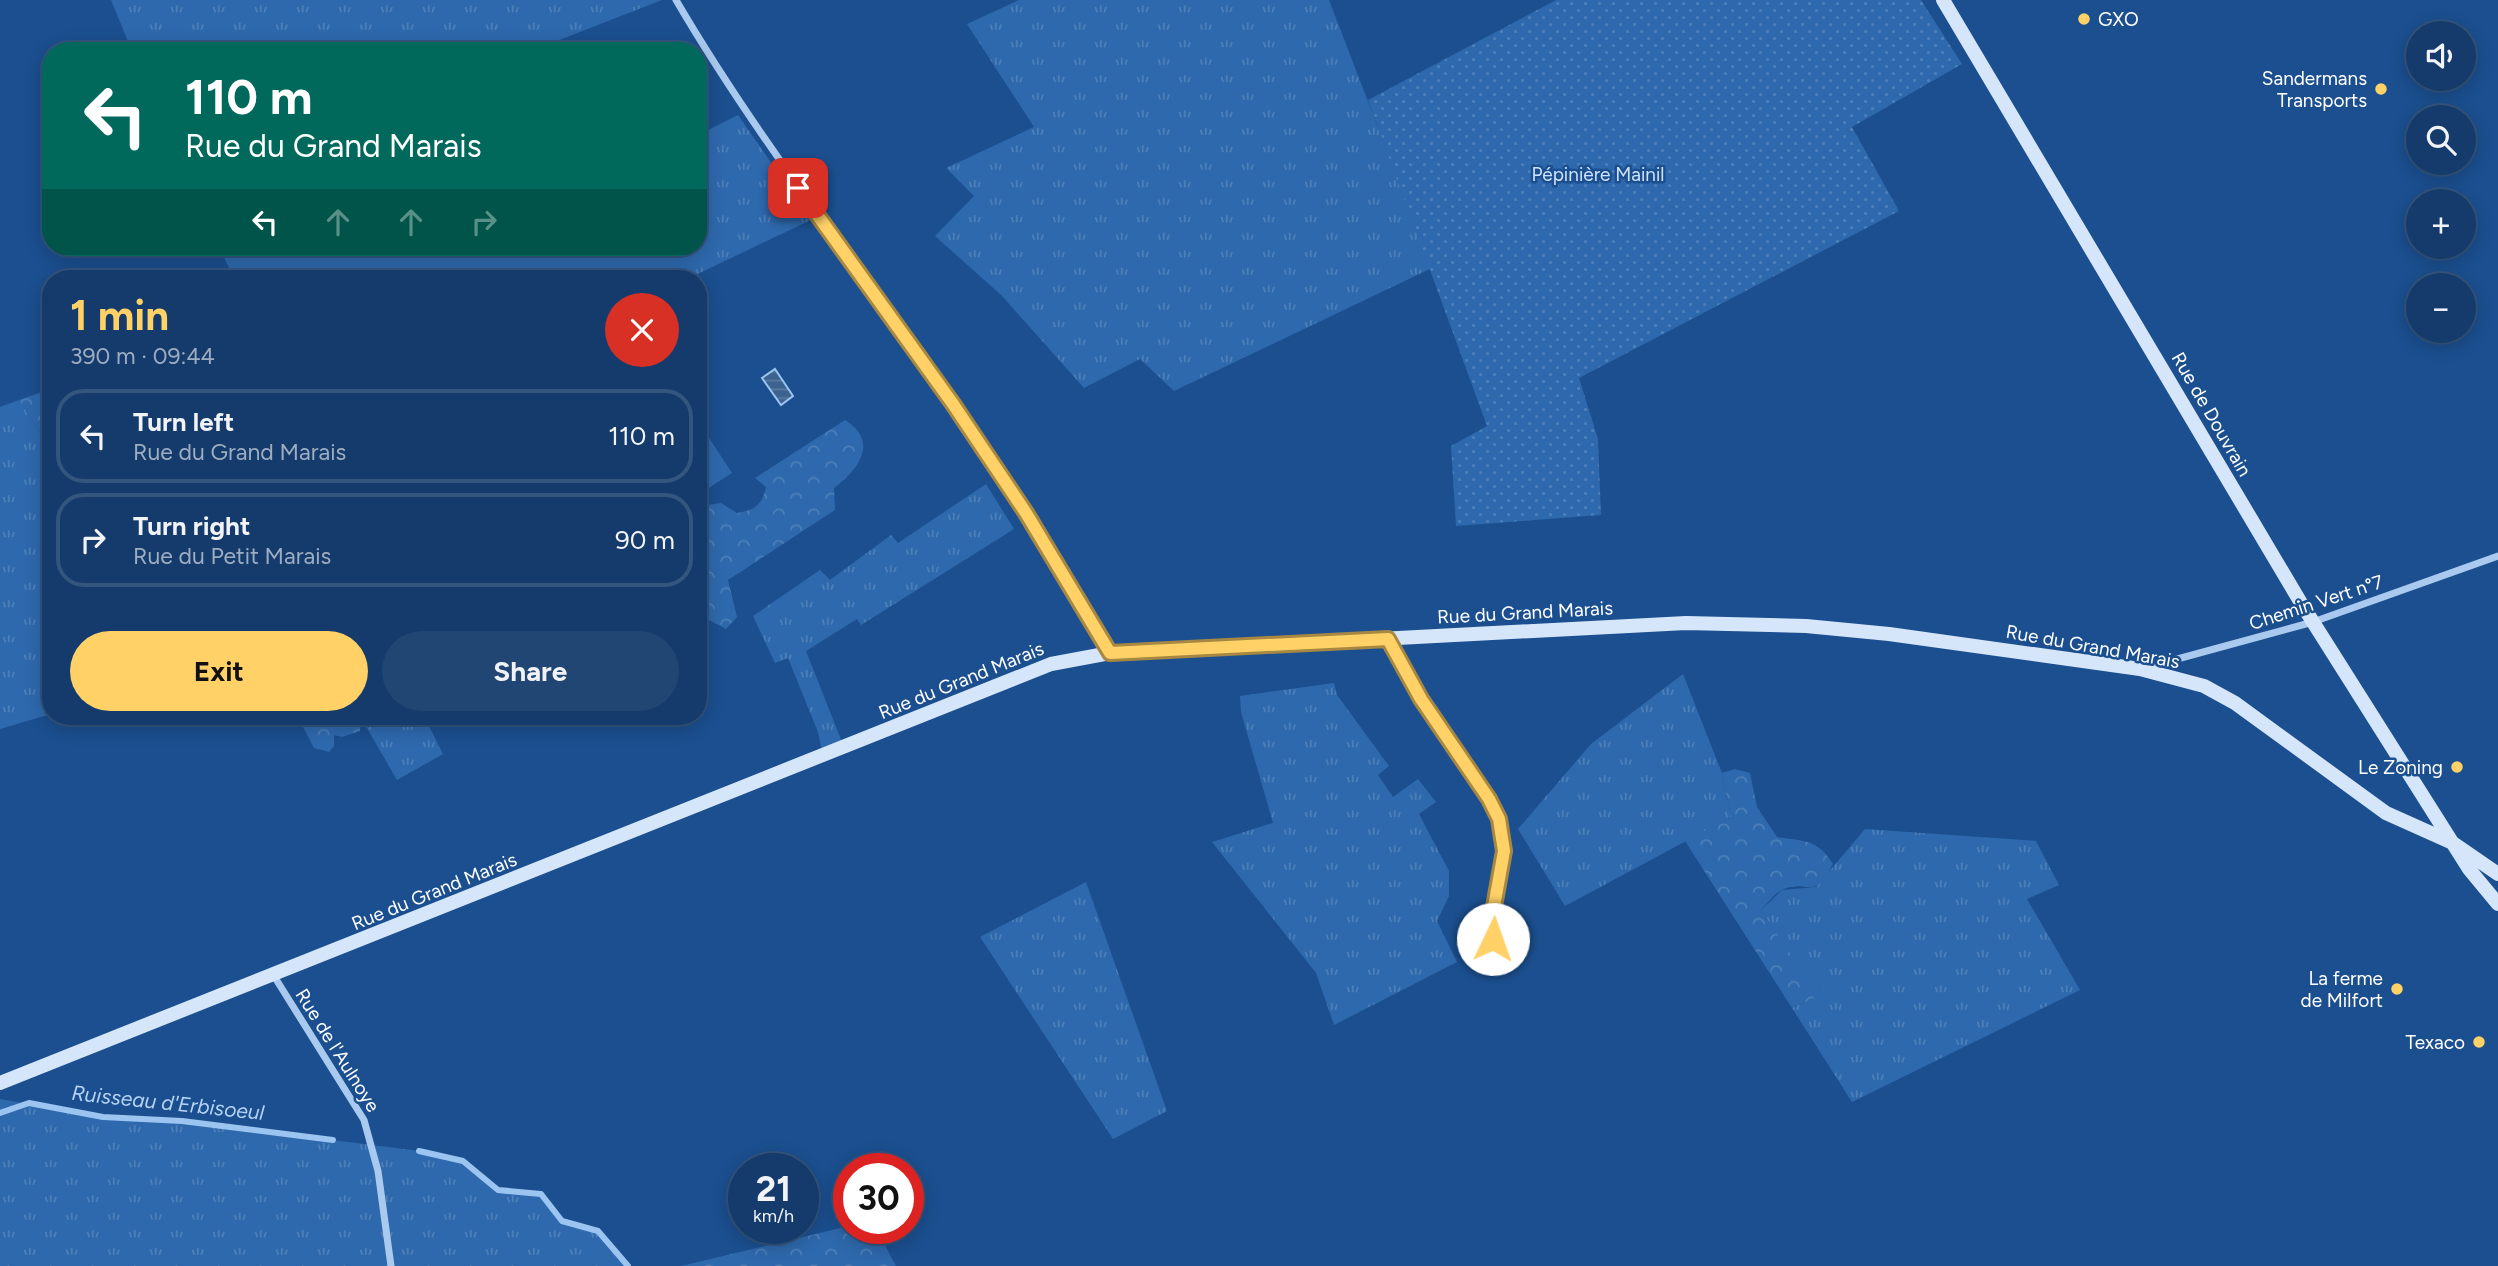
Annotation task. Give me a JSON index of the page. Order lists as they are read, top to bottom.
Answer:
{
  "streets": {
    "street": [
      "Rue de Douvrain",
      "Chemin Vert n°7",
      "Rue du Grand Marais",
      "Rue de l'Aulnoye"
    ]
  },
  "crossings": [
    ["Rue de Douvrain", "Chemin Vert n°7"],
    ["Rue de Douvrain", "Rue du Grand Marais"],
    ["Chemin Vert n°7", "Rue du Grand Marais"],
    ["Rue du Grand Marais", "Rue de l'Aulnoye"]
  ],
  "water": ["Ruisseau d'Erbisoeul"],
  "parks": ["Pépinière Mainil"],
  "places": [
    "GXO",
    "Sandermans Transports",
    "Le Zoning",
    "La ferme de Milfort",
    "Texaco"
  ],
  "page": {
    "map_buttons": ["+", "−"],
    "turn": ["110 m", "Rue du Grand Marais"],
    "heading": ["1 min", "390 m · 09:44"],
    "list": [
      {
        "name": "Turn left",
        "note": "Rue du Grand Marais",
        "value": "110 m"
      },
      {
        "name": "Turn right",
        "note": "Rue du Petit Marais",
        "value": "90 m"
      }
    ],
    "buttons": ["Exit", "Share"],
    "speed": "21 km/h",
    "limit": "30"
  }
}
